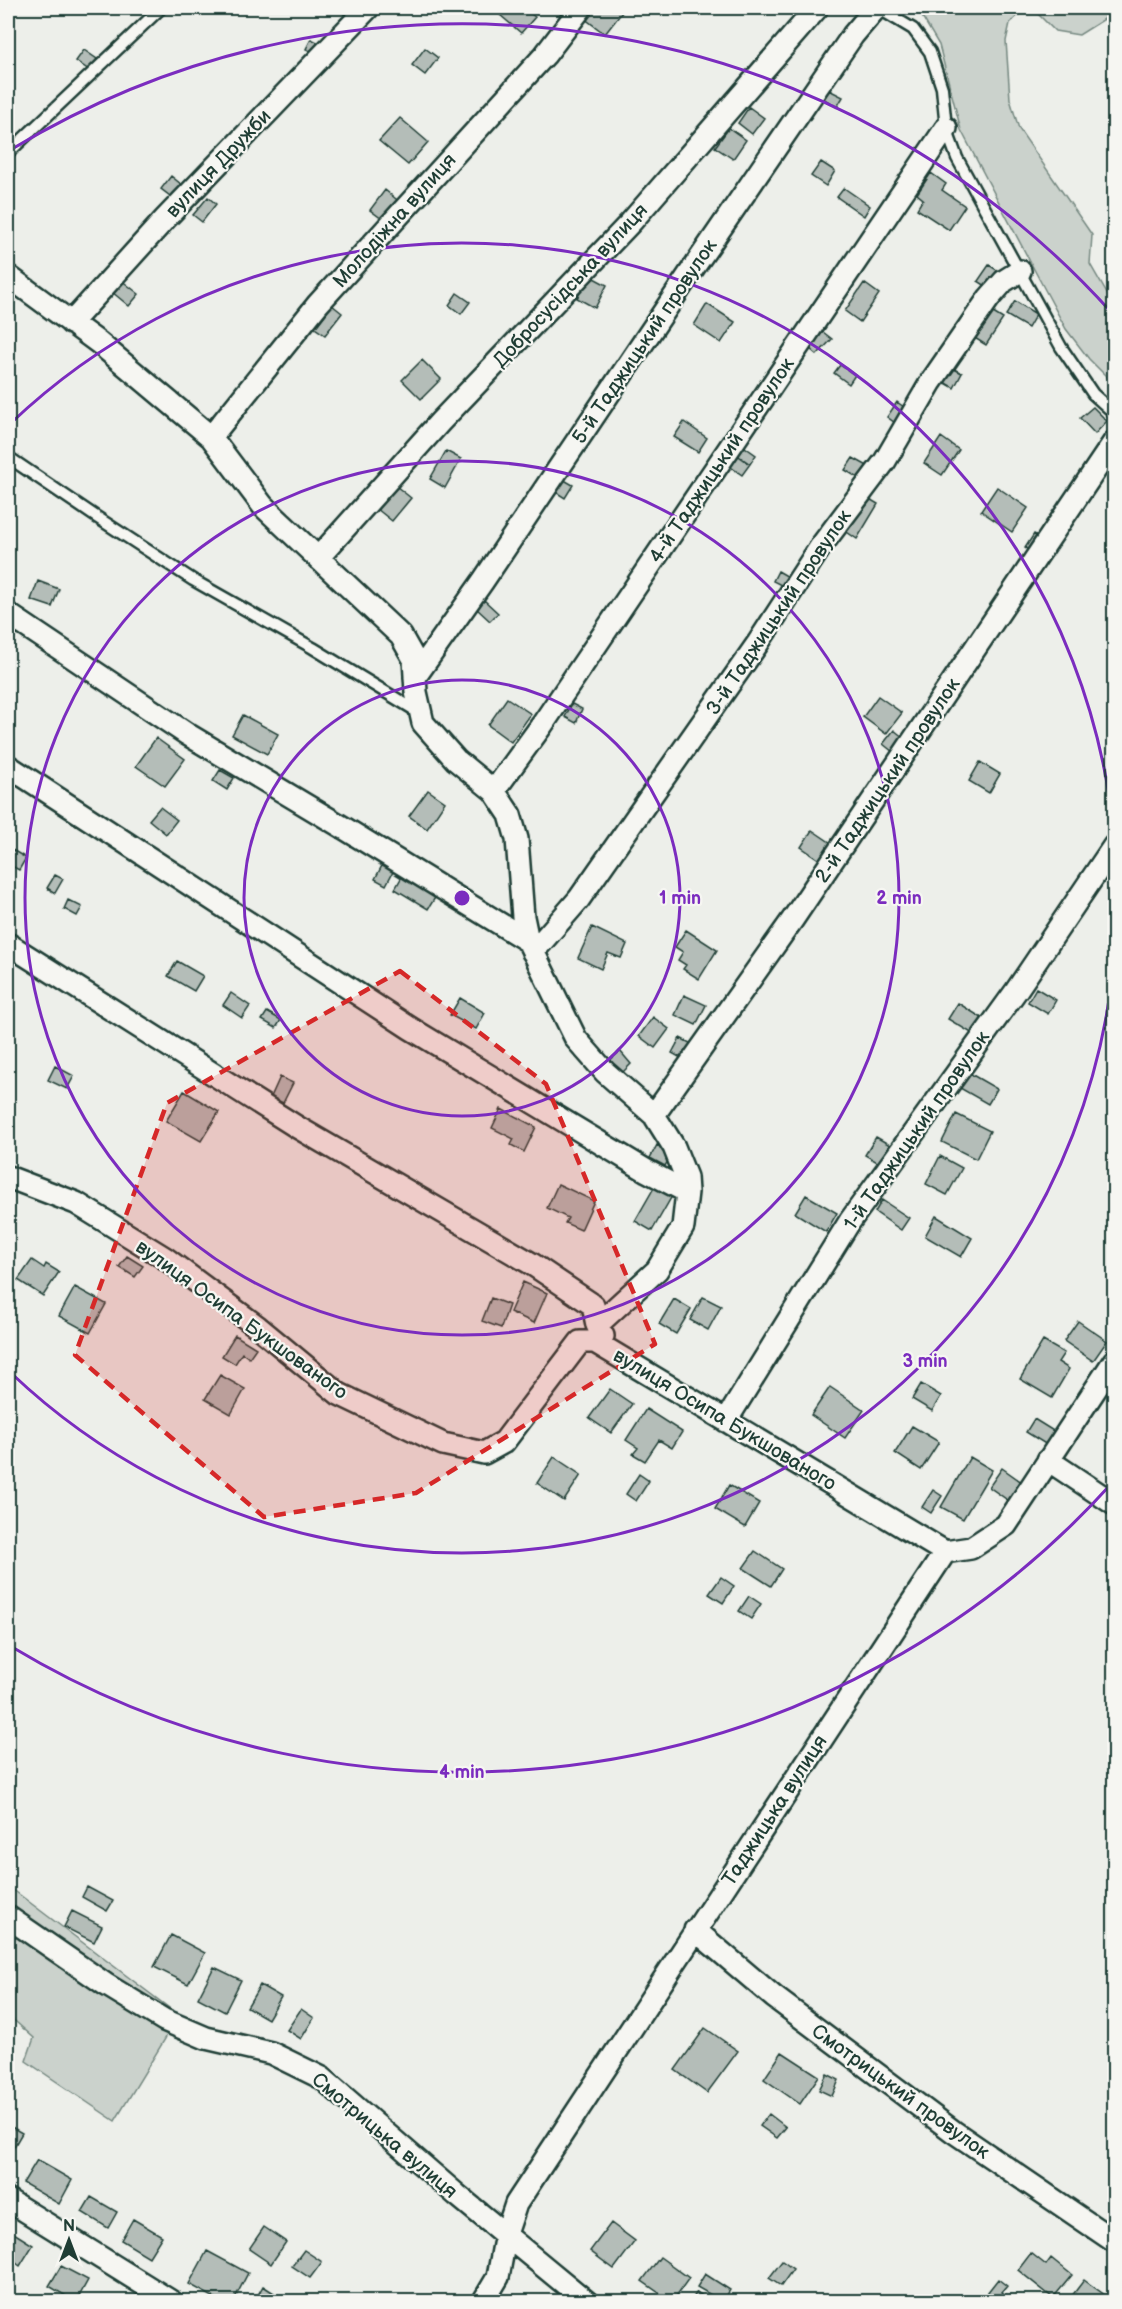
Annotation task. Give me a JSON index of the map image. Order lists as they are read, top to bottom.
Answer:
{
  "streets": {
    "street": [
      "вулиця Дружби",
      "Молодіжна вулиця",
      "Добросусідська вулиця",
      "5-й Таджицький провулок",
      "4-й Таджицький провулок",
      "3-й Таджицький провулок",
      "2-й Таджицький провулок",
      "1-й Таджицький провулок",
      "вулиця Осипа Букшованого",
      "Таджицька вулиця",
      "Смотрицький провулок",
      "Смотрицька вулиця"
    ]
  },
  "crossings": [
    ["1-й Таджицький провулок", "вулиця Осипа Букшованого"],
    ["вулиця Осипа Букшованого", "Таджицька вулиця"],
    ["Таджицька вулиця", "Смотрицький провулок"],
    ["Таджицька вулиця", "Смотрицька вулиця"]
  ],
  "north": "top",
  "rings": [
    "1 min",
    "2 min",
    "3 min",
    "4 min"
  ]
}
